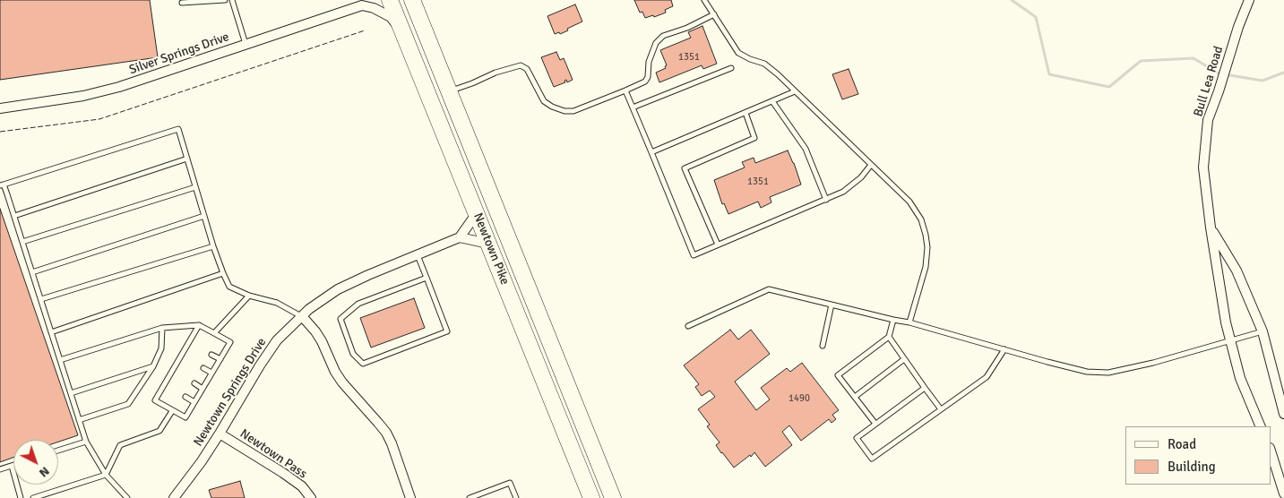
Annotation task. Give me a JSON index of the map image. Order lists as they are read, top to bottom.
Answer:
{
  "streets": {
    "highway": ["Newtown Pike"],
    "street": [
      "Silver Springs Drive",
      "Bull Lea Road",
      "Newtown Springs Drive",
      "Newtown Pass"
    ]
  },
  "crossings": [
    ["Silver Springs Drive", "Newtown Pike"],
    ["Newtown Springs Drive", "Newtown Pass"]
  ],
  "house_numbers": ["1351", "1351", "1490"],
  "legend": ["Road", "Building"],
  "north": "bottom right"
}
